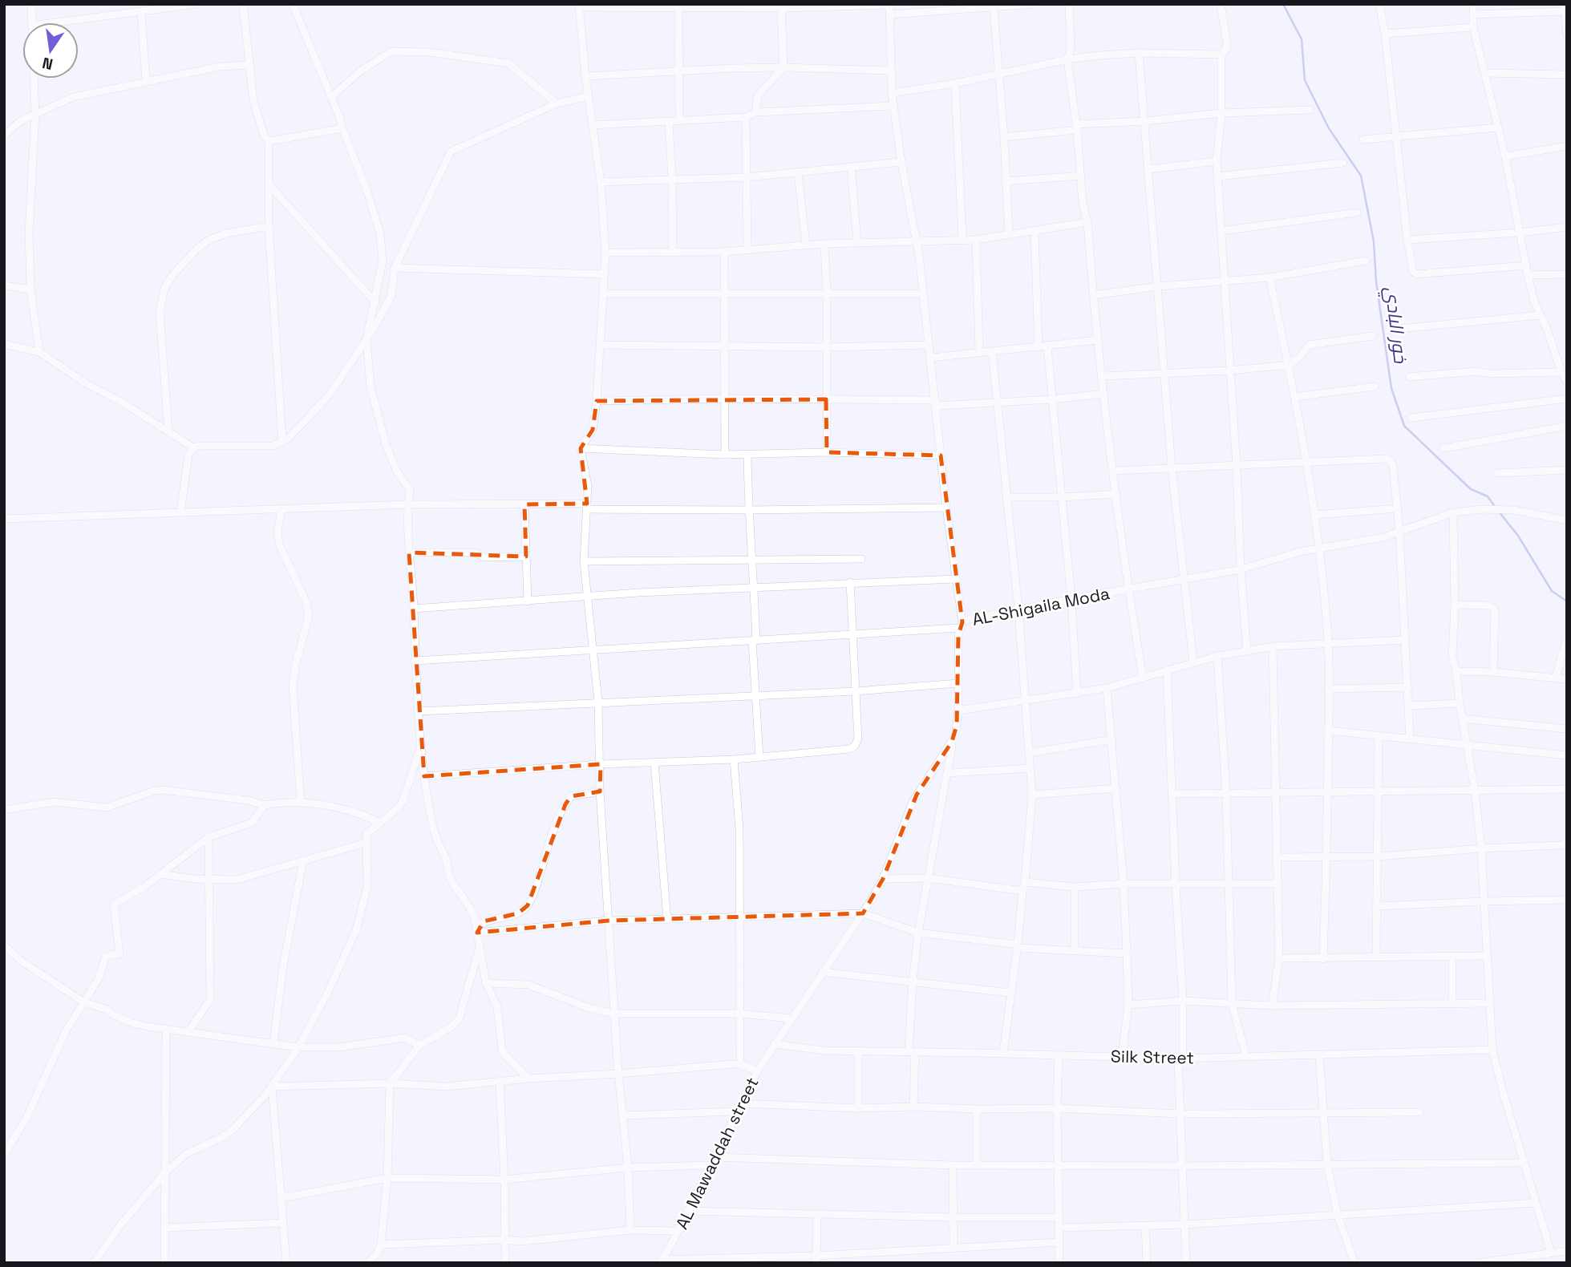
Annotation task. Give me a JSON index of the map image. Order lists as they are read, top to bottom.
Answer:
{
  "streets": {
    "street": ["AL-Shigaila Moda", "Silk Street", "AL Mawaddah street"]
  },
  "crossings": [
    ["AL-Shigaila Moda", "Silk Street"],
    ["AL-Shigaila Moda", "AL Mawaddah street"],
    ["Silk Street", "AL Mawaddah street"]
  ],
  "water": ["خور البادي"],
  "north": "bottom"
}
